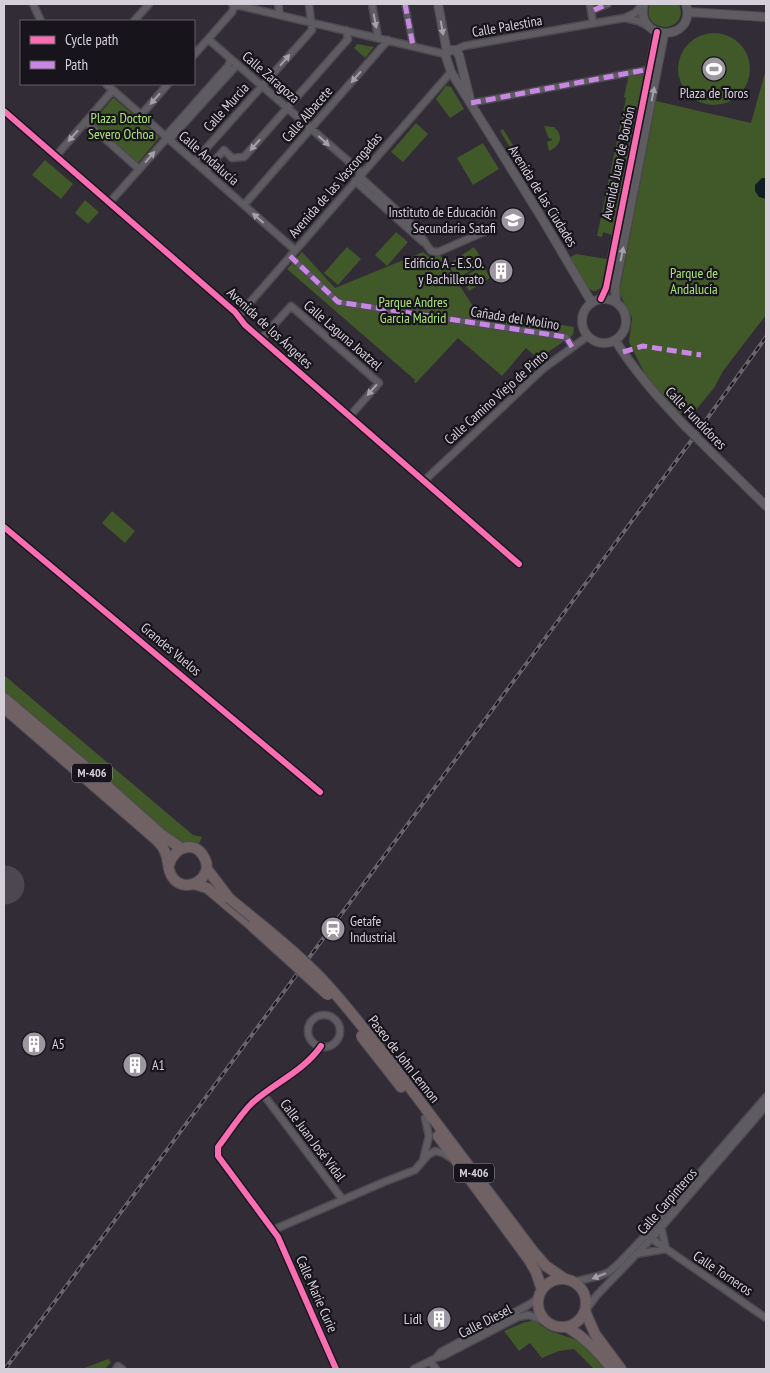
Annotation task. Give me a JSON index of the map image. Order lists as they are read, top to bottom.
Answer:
{
  "streets": {
    "highway": ["M-406", "Paseo de John Lennon"],
    "street": [
      "Calle Palestina",
      "Calle Zaragoza",
      "Calle Murcia",
      "Calle Albacete",
      "Calle Andalucía",
      "Avenida Juan de Borbón",
      "Avenida de las Vascongadas",
      "Avenida de las Ciudades",
      "Cañada del Molino",
      "Avenida de los Ángeles",
      "Calle Laguna Joatzel",
      "Calle Camino Viejo de Pinto",
      "Calle Fundidores",
      "Grandes Vuelos",
      "Calle Juan José Vidal",
      "Calle Carpinteros",
      "Calle Torneros",
      "Calle Marie Curie",
      "Calle Diesel"
    ]
  },
  "crossings": [
    ["Calle Palestina", "Avenida de las Ciudades"],
    ["Calle Zaragoza", "Calle Murcia"],
    ["Calle Zaragoza", "Calle Albacete"],
    ["Calle Zaragoza", "Avenida de las Vascongadas"],
    ["Calle Murcia", "Calle Andalucía"],
    ["Calle Albacete", "Calle Andalucía"],
    ["Calle Andalucía", "Avenida de las Vascongadas"],
    ["Avenida Juan de Borbón", "Avenida de las Ciudades"],
    ["Avenida Juan de Borbón", "Calle Camino Viejo de Pinto"],
    ["Avenida Juan de Borbón", "Calle Fundidores"],
    ["Avenida de las Vascongadas", "Avenida de las Ciudades"],
    ["Avenida de las Vascongadas", "Cañada del Molino"],
    ["Avenida de las Vascongadas", "Avenida de los Ángeles"],
    ["Avenida de las Ciudades", "Calle Camino Viejo de Pinto"],
    ["Avenida de las Ciudades", "Calle Fundidores"],
    ["Cañada del Molino", "Calle Camino Viejo de Pinto"],
    ["Avenida de los Ángeles", "Calle Laguna Joatzel"],
    ["Avenida de los Ángeles", "Calle Camino Viejo de Pinto"],
    ["Calle Camino Viejo de Pinto", "Calle Fundidores"],
    ["M-406", "Paseo de John Lennon"],
    ["M-406", "Calle Carpinteros"],
    ["M-406", "Calle Diesel"],
    ["Paseo de John Lennon", "Calle Carpinteros"],
    ["Paseo de John Lennon", "Calle Diesel"],
    ["Calle Juan José Vidal", "Calle Marie Curie"],
    ["Calle Carpinteros", "Calle Torneros"],
    ["Calle Carpinteros", "Calle Diesel"]
  ],
  "parks": ["Plaza Doctor Severo Ochoa", "Parque de Andalucía", "Parque Andres Garcia Madrid"],
  "places": {
    "sports": ["Plaza de Toros"],
    "school or university": ["Instituto de Educación Secundaria Satafi"],
    "building": [
      "Edificio A - E.S.O. y Bachillerato",
      "A5",
      "A1",
      "Lidl"
    ],
    "station": ["Getafe Industrial"]
  },
  "legend": ["Cycle path", "Path"]
}
